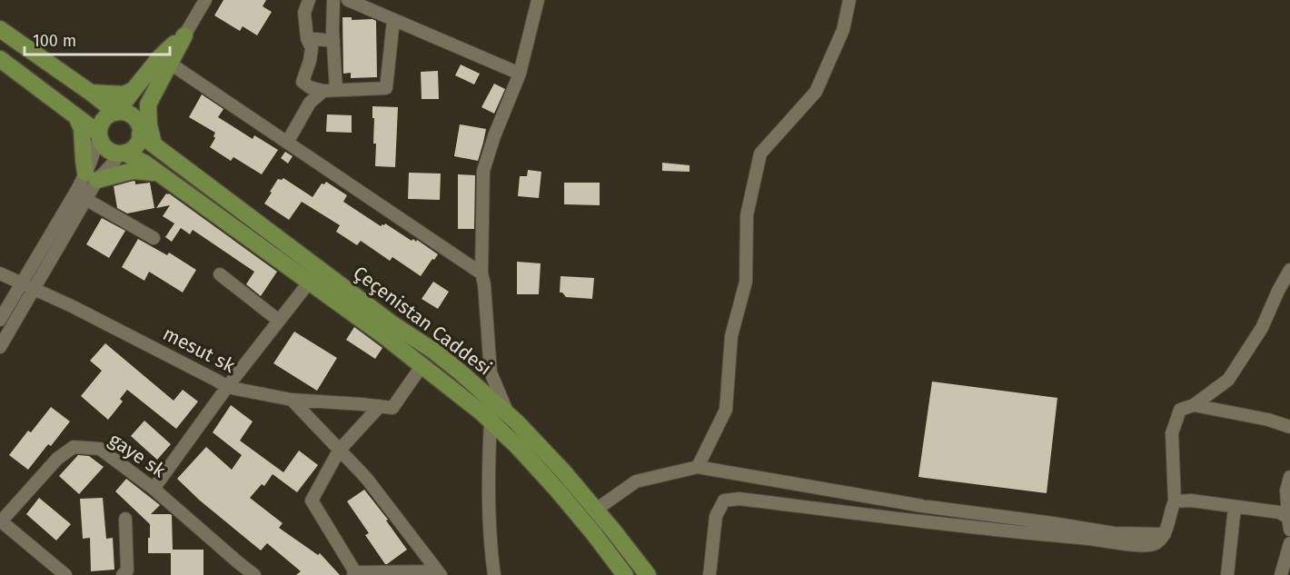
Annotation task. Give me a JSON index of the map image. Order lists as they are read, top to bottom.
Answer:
{
  "streets": {
    "main road": ["Çeçenistan Caddesi"],
    "street": ["mesut sk", "gaye sk"]
  },
  "scale_bar": "100 m"
}
